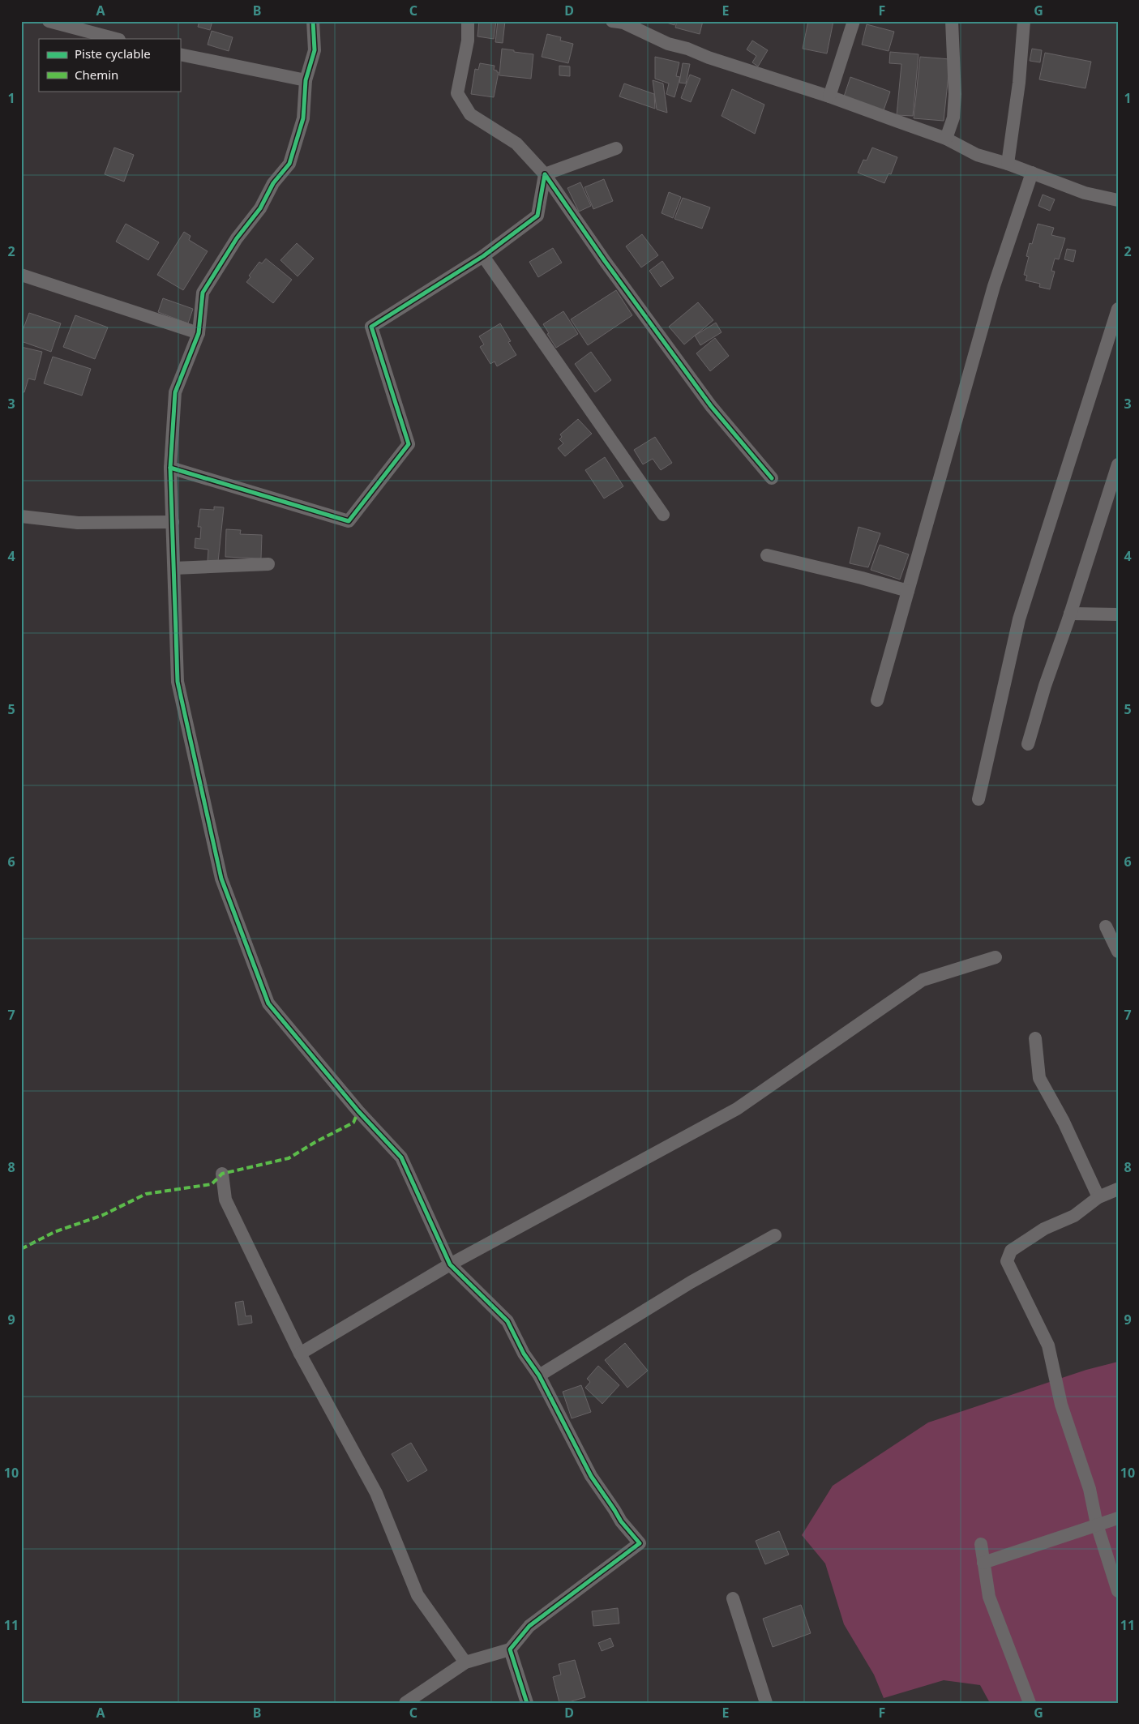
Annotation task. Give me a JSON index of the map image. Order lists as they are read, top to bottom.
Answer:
{
  "legend": ["Piste cyclable", "Chemin"],
  "grid": {
    "columns": [
      "A",
      "B",
      "C",
      "D",
      "E",
      "F",
      "G"
    ],
    "rows": [
      "1",
      "2",
      "3",
      "4",
      "5",
      "6",
      "7",
      "8",
      "9",
      "10",
      "11"
    ]
  }
}
